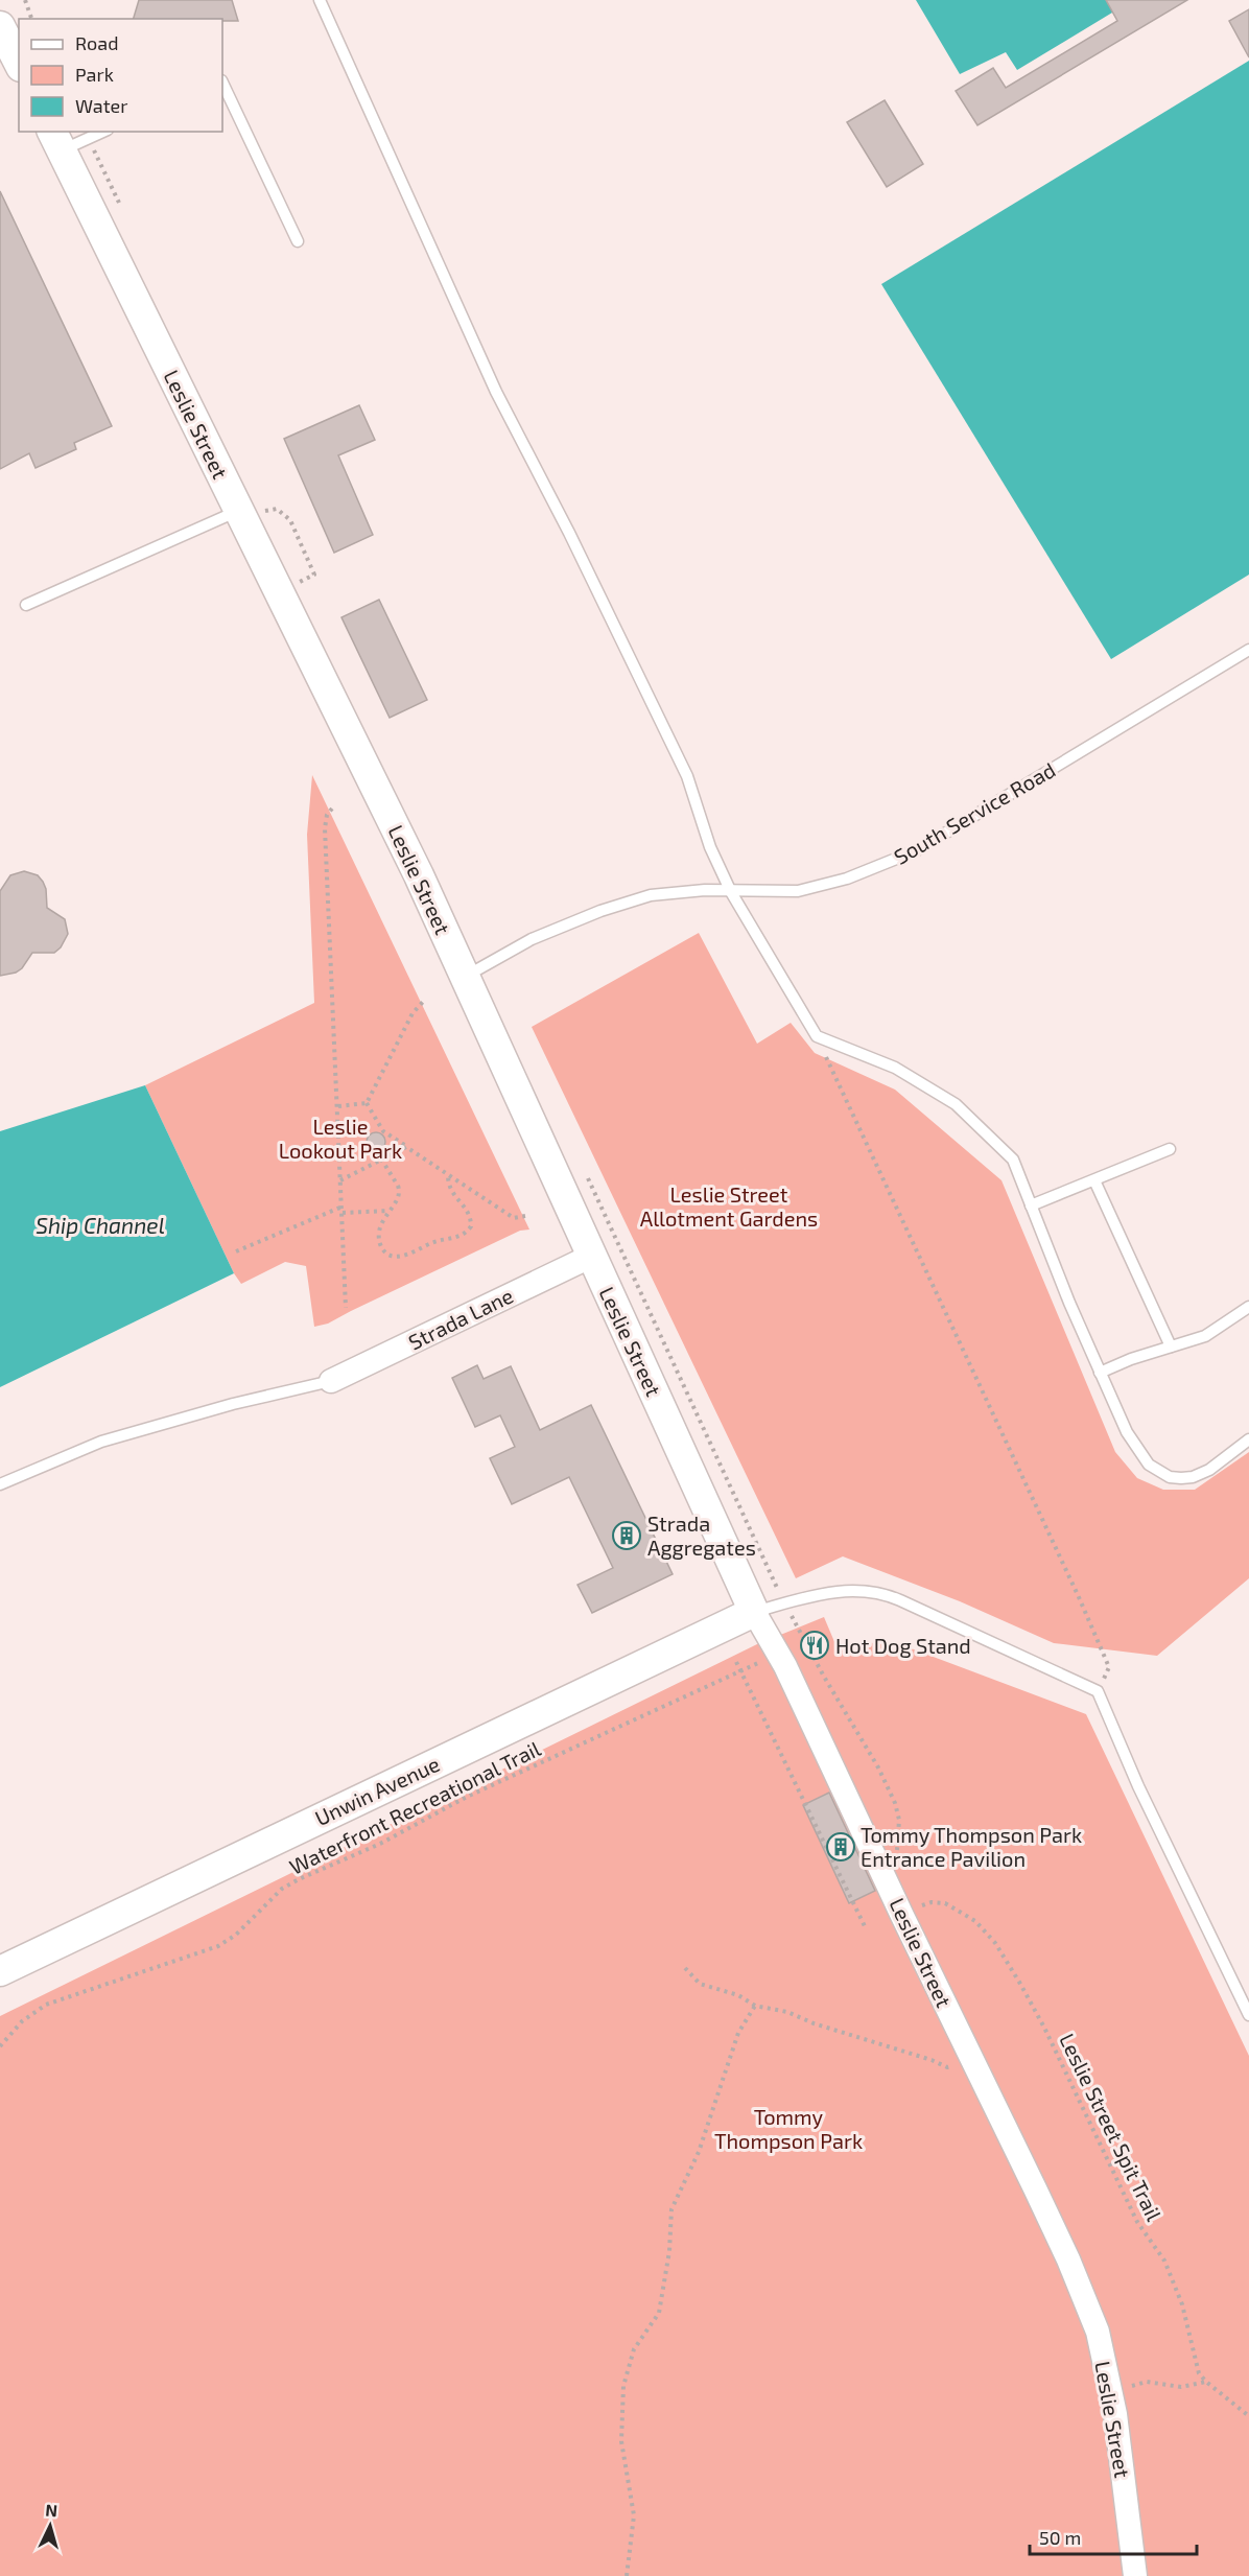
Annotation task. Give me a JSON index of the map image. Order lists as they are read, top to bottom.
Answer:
{
  "streets": {
    "street": ["Leslie Street", "Strada Lane", "Unwin Avenue"],
    "lane": ["South Service Road"],
    "path": ["Waterfront Recreational Trail", "Leslie Street Spit Trail"]
  },
  "crossings": [
    ["Leslie Street", "South Service Road"],
    ["Leslie Street", "Strada Lane"],
    ["Leslie Street", "Unwin Avenue"],
    ["Leslie Street", "Leslie Street Spit Trail"]
  ],
  "water": ["Ship Channel"],
  "parks": ["Leslie Lookout Park", "Leslie Street Allotment Gardens", "Tommy Thompson Park"],
  "places": {
    "building": ["Strada Aggregates", "Tommy Thompson Park Entrance Pavilion"],
    "restaurant": ["Hot Dog Stand"]
  },
  "legend": ["Road", "Park", "Water"],
  "scale_bar": "50 m",
  "north": "top"
}
